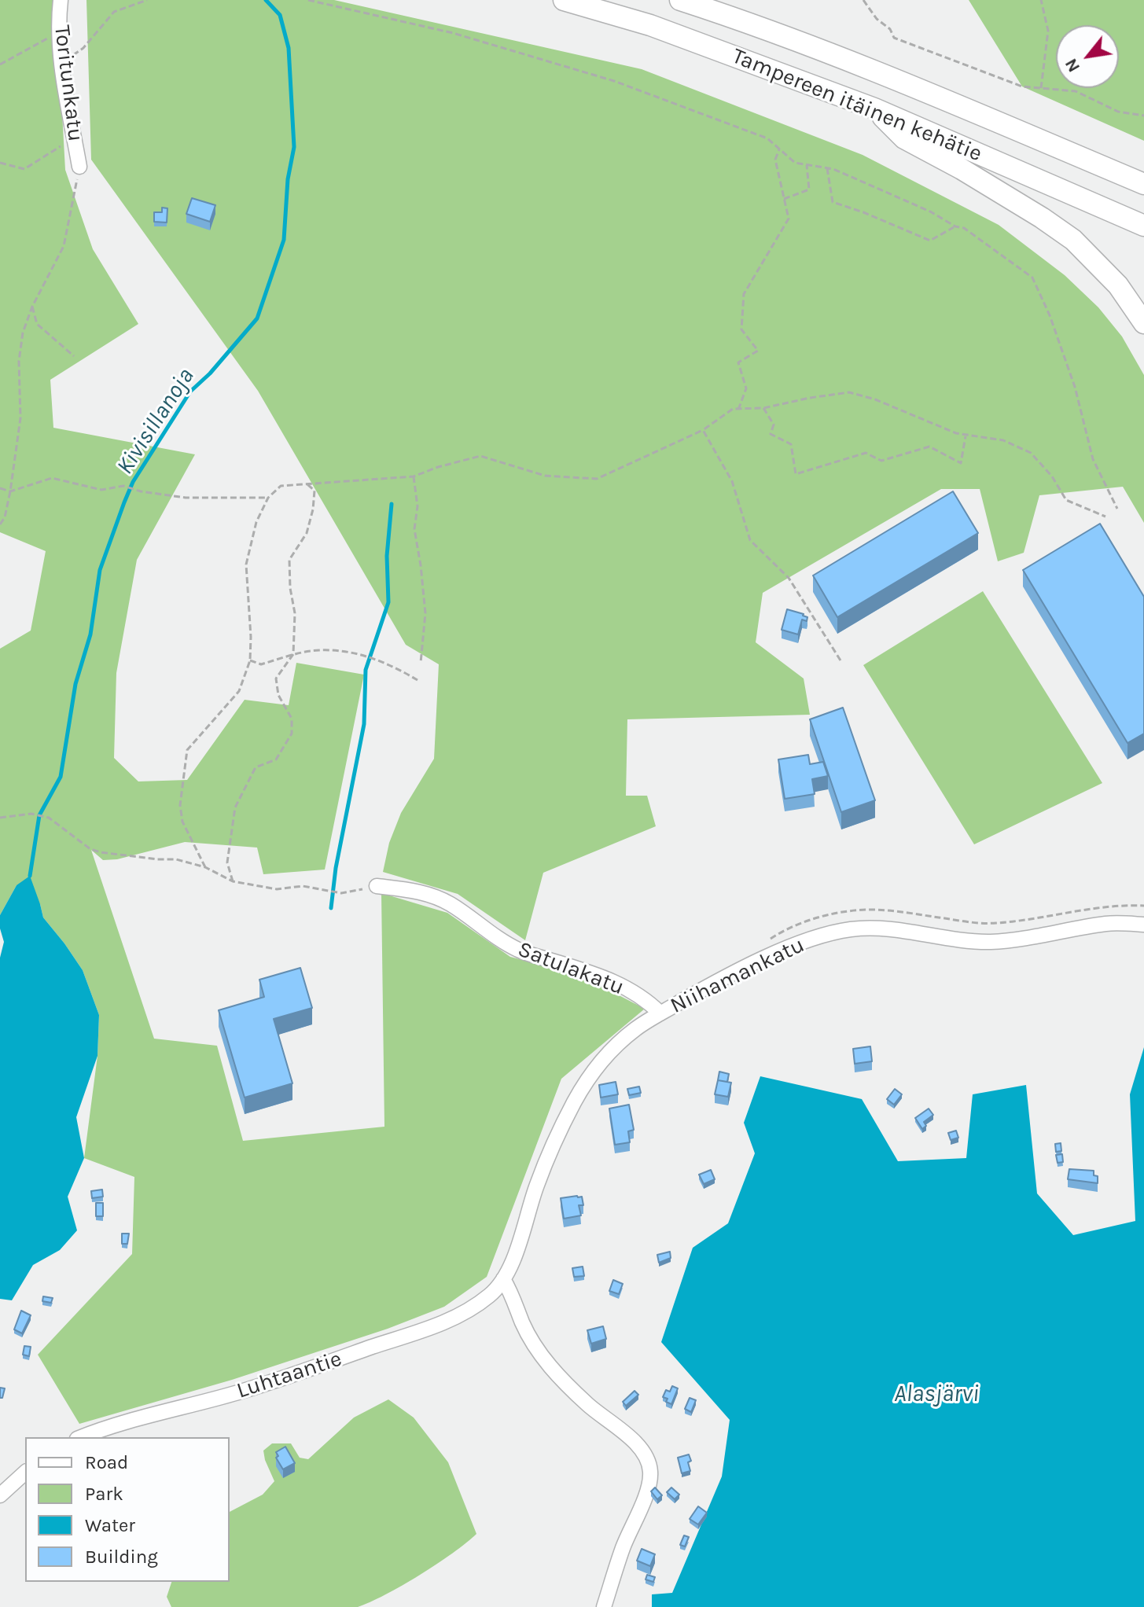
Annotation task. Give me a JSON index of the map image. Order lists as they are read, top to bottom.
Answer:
{
  "streets": {
    "highway": ["Tampereen itäinen kehätie"],
    "street": [
      "Toritunkatu",
      "Satulakatu",
      "Niihamankatu",
      "Luhtaantie"
    ]
  },
  "crossings": [
    ["Satulakatu", "Niihamankatu"],
    ["Niihamankatu", "Luhtaantie"]
  ],
  "water": ["Kivisillanoja", "Alasjärvi"],
  "legend": [
    "Road",
    "Park",
    "Water",
    "Building"
  ],
  "north": "bottom left"
}
